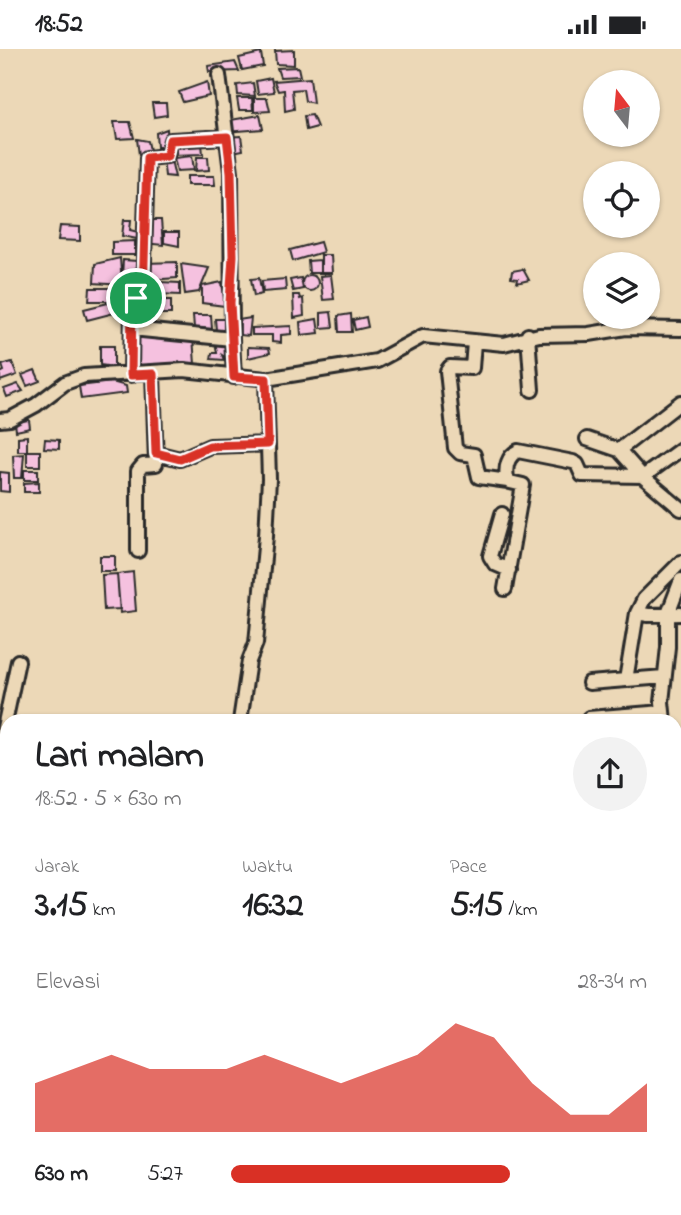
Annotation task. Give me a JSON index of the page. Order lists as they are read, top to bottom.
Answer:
{
  "north": "top",
  "page": {
    "status": "18:52",
    "heading": ["Lari malam", "18:52 · 5 × 630 m"],
    "stats": [
      ["Jarak", "3.15 km"],
      ["Waktu", "16:32"],
      ["Pace", "5:15 /km"]
    ],
    "chart": ["Elevasi", "28–34 m"],
    "list": [
      {
        "name": "630 m",
        "note": "5:27"
      }
    ]
  }
}
